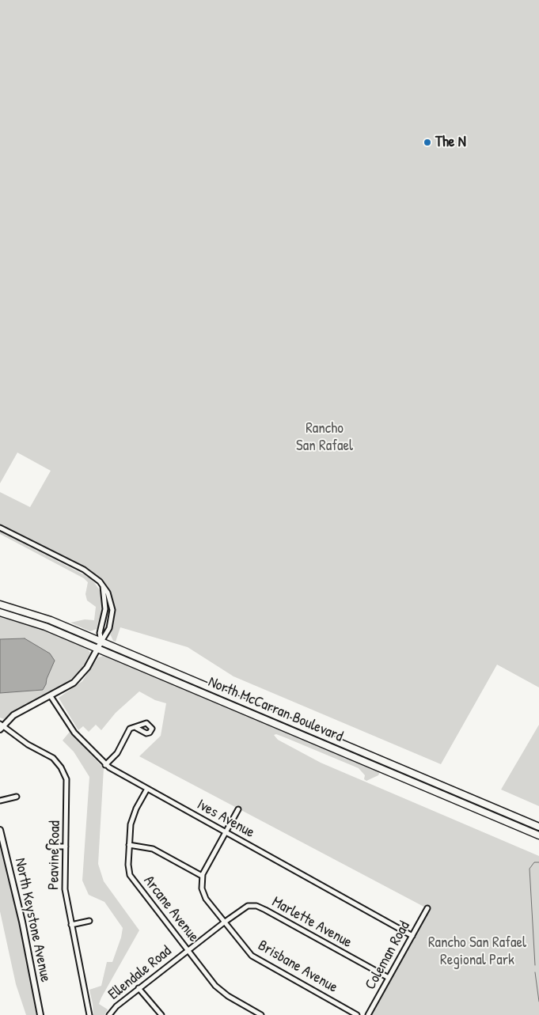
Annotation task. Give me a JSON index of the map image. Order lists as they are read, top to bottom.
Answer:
{
  "streets": {
    "main road": ["North McCarran Boulevard"],
    "street": [
      "Ives Avenue",
      "Peavine Road",
      "Arcane Avenue",
      "North Keystone Avenue",
      "Marlette Avenue",
      "Coleman Road",
      "Brisbane Avenue",
      "Ellendale Road"
    ]
  },
  "crossings": [
    ["Ives Avenue", "Arcane Avenue"],
    ["Ives Avenue", "Coleman Road"],
    ["Arcane Avenue", "Ellendale Road"],
    ["Marlette Avenue", "Coleman Road"],
    ["Marlette Avenue", "Brisbane Avenue"],
    ["Marlette Avenue", "Ellendale Road"],
    ["Brisbane Avenue", "Ellendale Road"]
  ],
  "parks": ["Rancho San Rafael", "Rancho San Rafael Regional Park"],
  "places": ["The N"]
}
